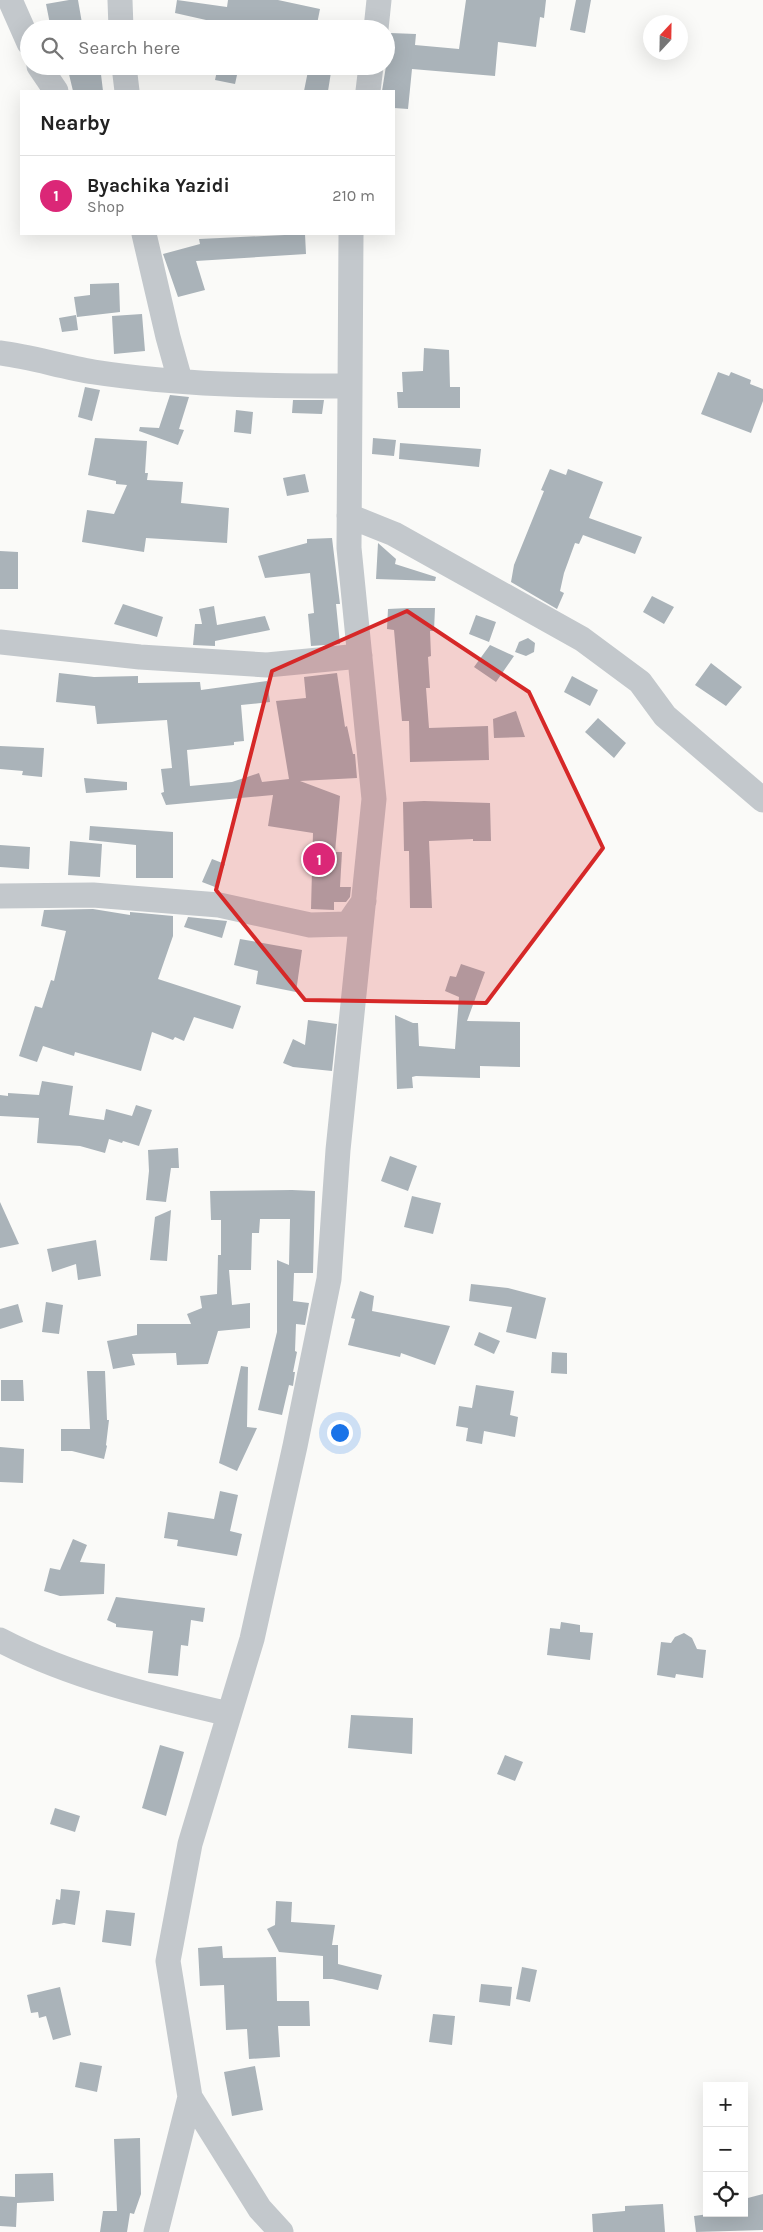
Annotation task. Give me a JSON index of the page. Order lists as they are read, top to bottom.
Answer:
{
  "north": "top",
  "page": {
    "search": "Search here",
    "heading": "Nearby",
    "list": [
      {
        "mark": "1",
        "name": "Byachika Yazidi",
        "note": "Shop",
        "value": "210 m"
      }
    ],
    "pins": "1",
    "map_buttons": ["+", "−"]
  }
}
